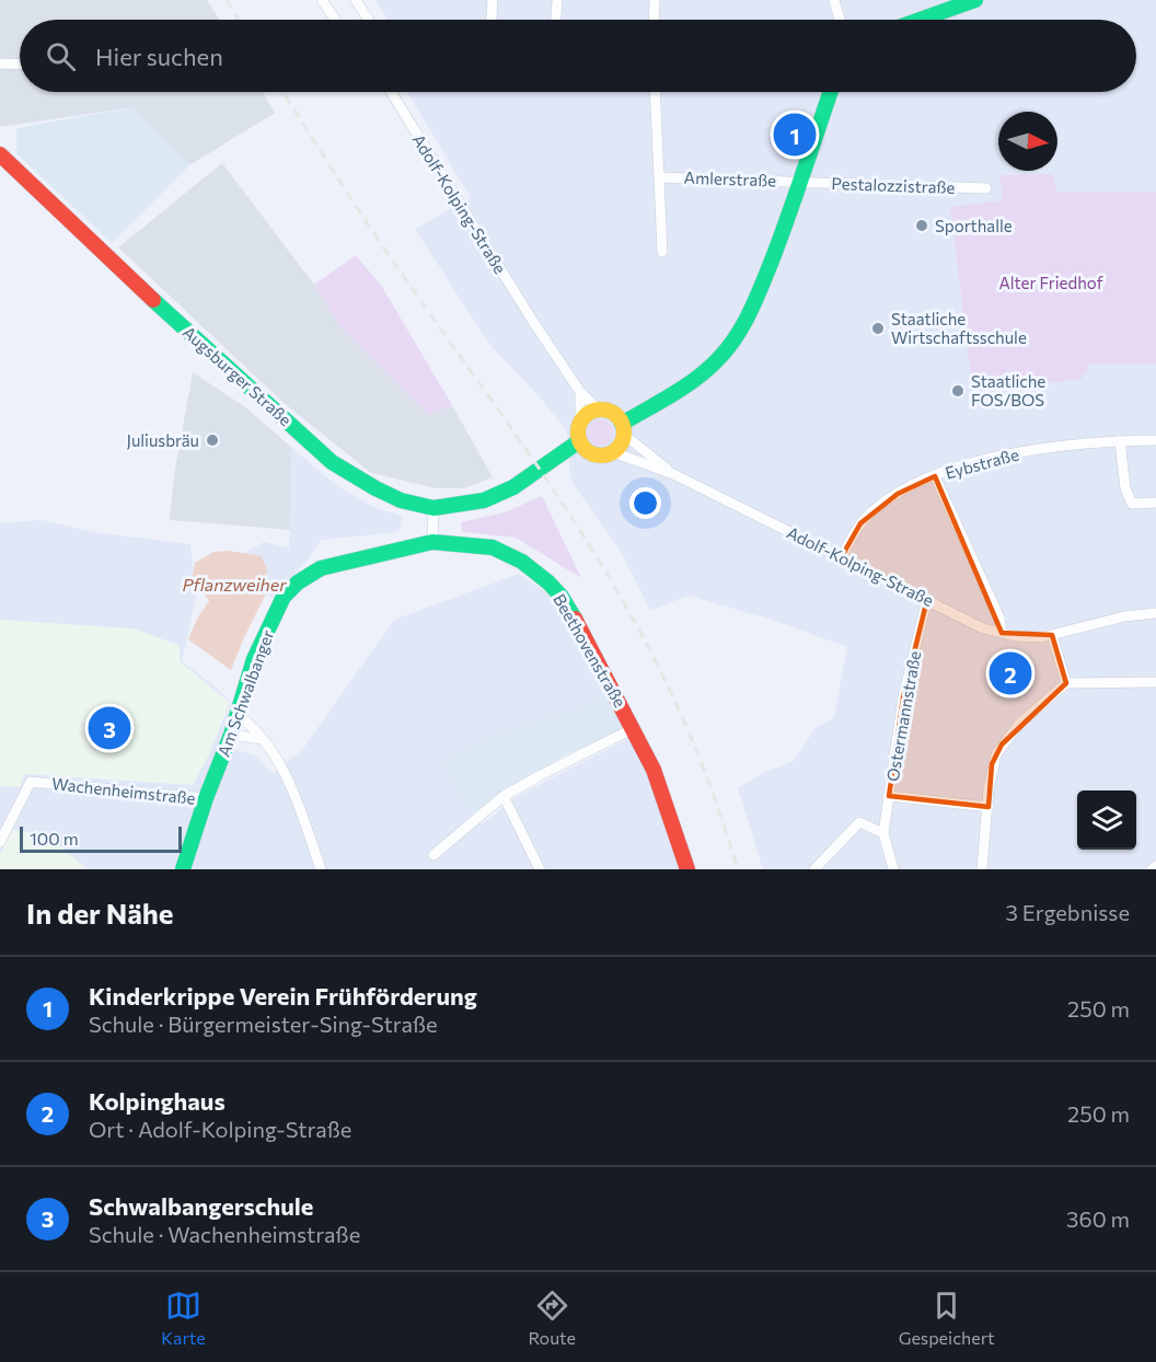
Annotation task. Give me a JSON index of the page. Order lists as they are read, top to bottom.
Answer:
{
  "streets": {
    "main road": ["Augsburger Straße", "Beethovenstraße", "Am Schwalbanger"],
    "street": [
      "Amlerstraße",
      "Pestalozzistraße",
      "Adolf-Kolping-Straße",
      "Eybstraße",
      "Ostermannstraße",
      "Wachenheimstraße"
    ]
  },
  "crossings": [
    ["Amlerstraße", "Pestalozzistraße"],
    ["Adolf-Kolping-Straße", "Augsburger Straße"],
    ["Adolf-Kolping-Straße", "Eybstraße"],
    ["Adolf-Kolping-Straße", "Ostermannstraße"],
    ["Beethovenstraße", "Am Schwalbanger"],
    ["Am Schwalbanger", "Wachenheimstraße"]
  ],
  "water": ["Pflanzweiher"],
  "parks": ["Alter Friedhof"],
  "places": [
    "Sporthalle",
    "Staatliche Wirtschaftsschule",
    "Staatliche FOS/BOS",
    "Juliusbräu"
  ],
  "scale_bar": "100 m",
  "north": "right",
  "page": {
    "search": "Hier suchen",
    "pins": ["1", "2", "3"],
    "scale": "100 m",
    "heading": ["In der Nähe", "3 Ergebnisse"],
    "list": [
      {
        "mark": "1",
        "name": "Kinderkrippe Verein Frühförderung",
        "note": "Schule · Bürgermeister-Sing-Straße",
        "value": "250 m"
      },
      {
        "mark": "2",
        "name": "Kolpinghaus",
        "note": "Ort · Adolf-Kolping-Straße",
        "value": "250 m"
      },
      {
        "mark": "3",
        "name": "Schwalbangerschule",
        "note": "Schule · Wachenheimstraße",
        "value": "360 m"
      }
    ],
    "nav": ["Karte", "Route", "Gespeichert"]
  }
}
